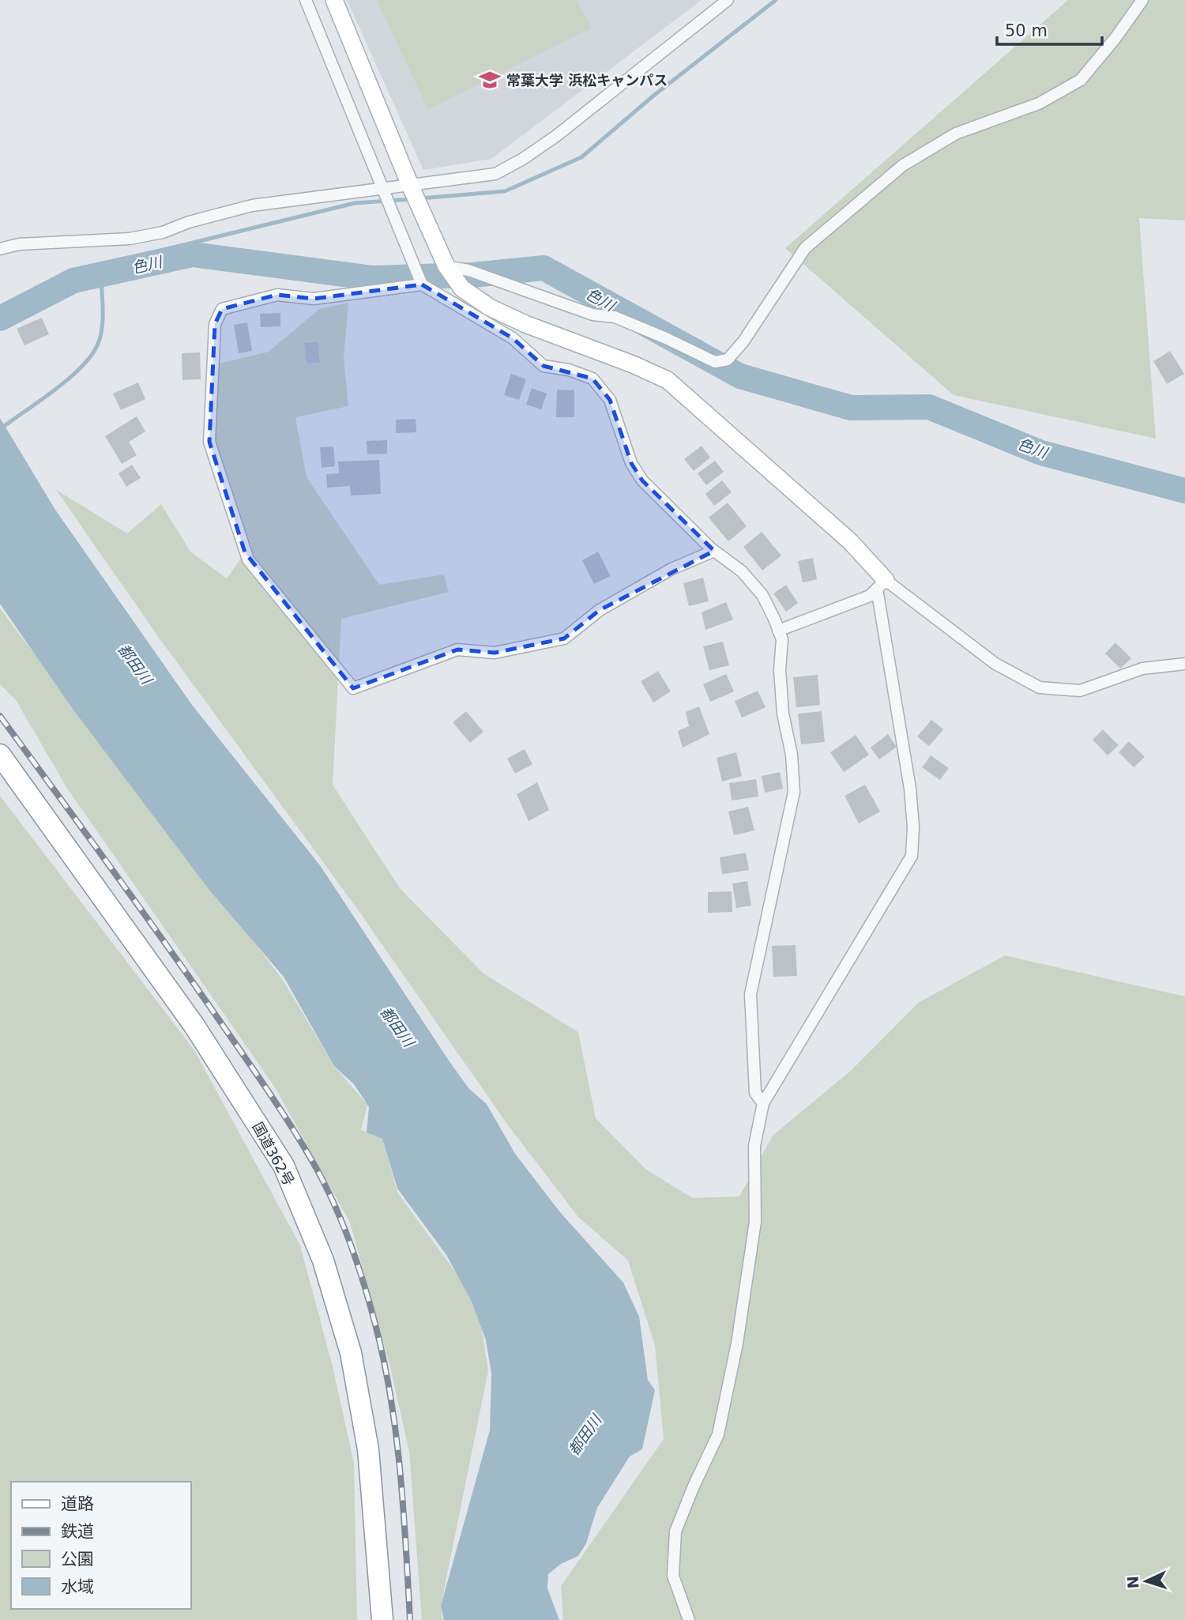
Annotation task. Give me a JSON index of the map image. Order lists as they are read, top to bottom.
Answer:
{
  "streets": {
    "highway": ["国道362号"]
  },
  "water": ["色川", "都田川"],
  "places": {
    "school or university": ["常葉大学 浜松キャンパス"]
  },
  "legend": [
    "道路",
    "鉄道",
    "公園",
    "水域"
  ],
  "scale_bar": "50 m",
  "north": "left"
}
